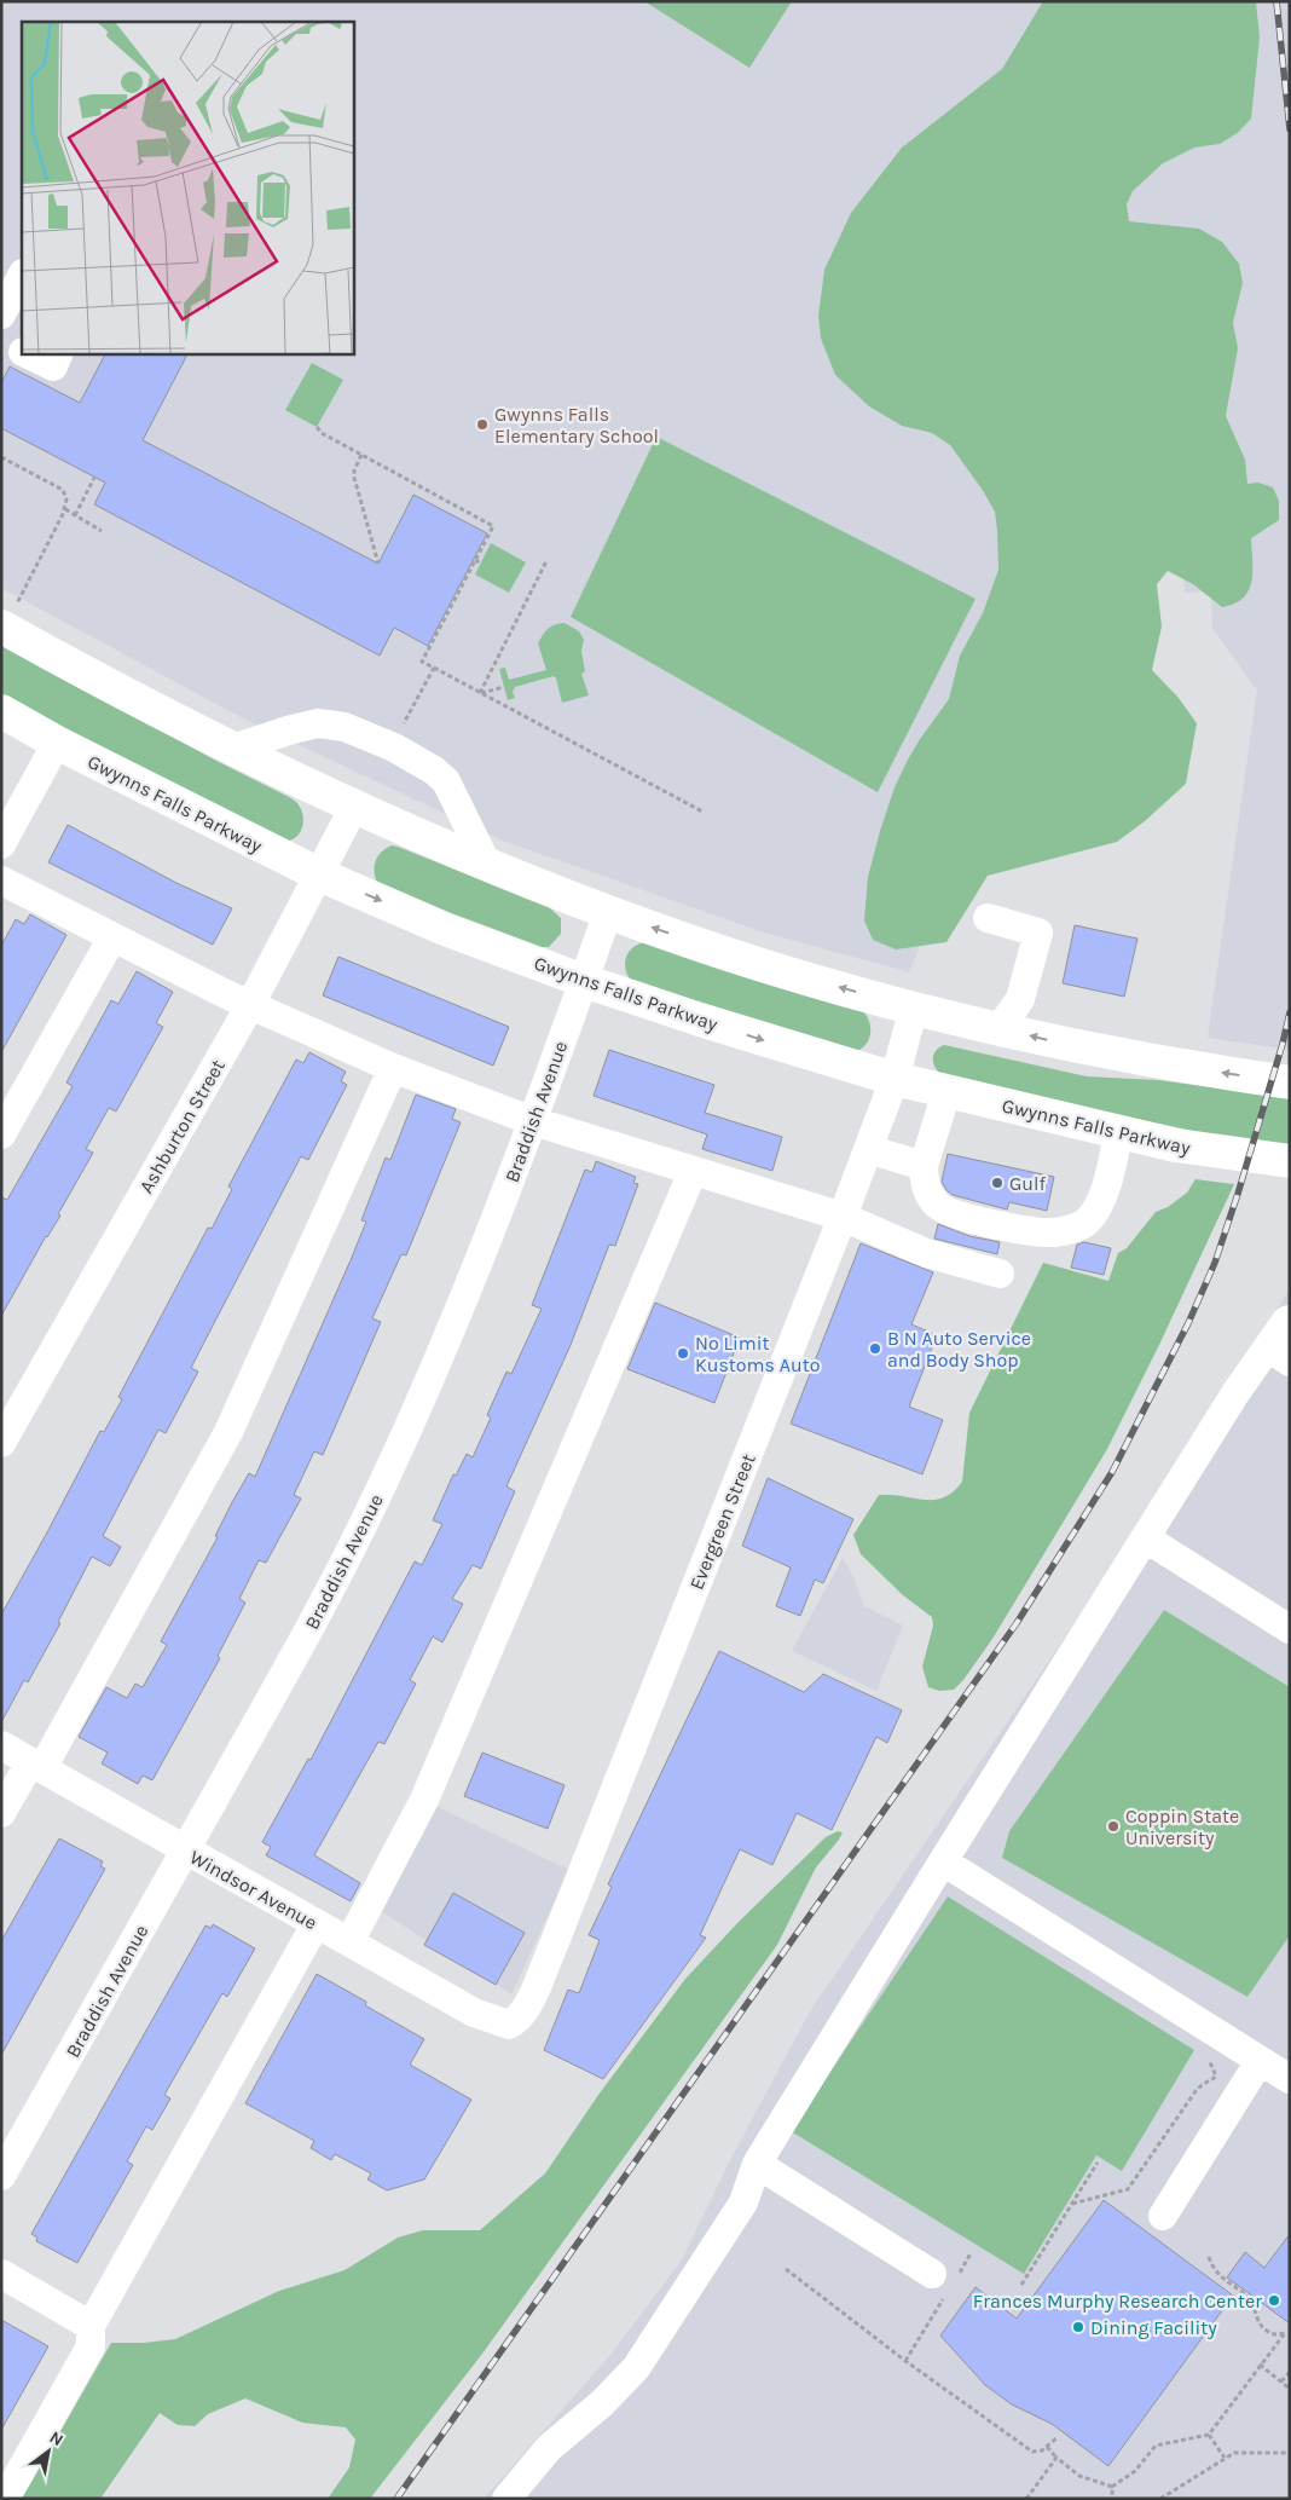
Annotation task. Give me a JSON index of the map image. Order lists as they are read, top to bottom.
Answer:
{
  "streets": {
    "main road": ["Gwynns Falls Parkway"],
    "street": [
      "Braddish Avenue",
      "Ashburton Street",
      "Evergreen Street",
      "Windsor Avenue"
    ]
  },
  "crossings": [
    ["Gwynns Falls Parkway", "Braddish Avenue"],
    ["Gwynns Falls Parkway", "Ashburton Street"],
    ["Gwynns Falls Parkway", "Evergreen Street"],
    ["Braddish Avenue", "Windsor Avenue"],
    ["Evergreen Street", "Windsor Avenue"]
  ],
  "places": [
    "Gwynns Falls Elementary School",
    "Gulf",
    "B N Auto Service and Body Shop",
    "No Limit Kustoms Auto",
    "Coppin State University",
    "Frances Murphy Research Center",
    "Dining Facility"
  ],
  "north": "top right"
}
